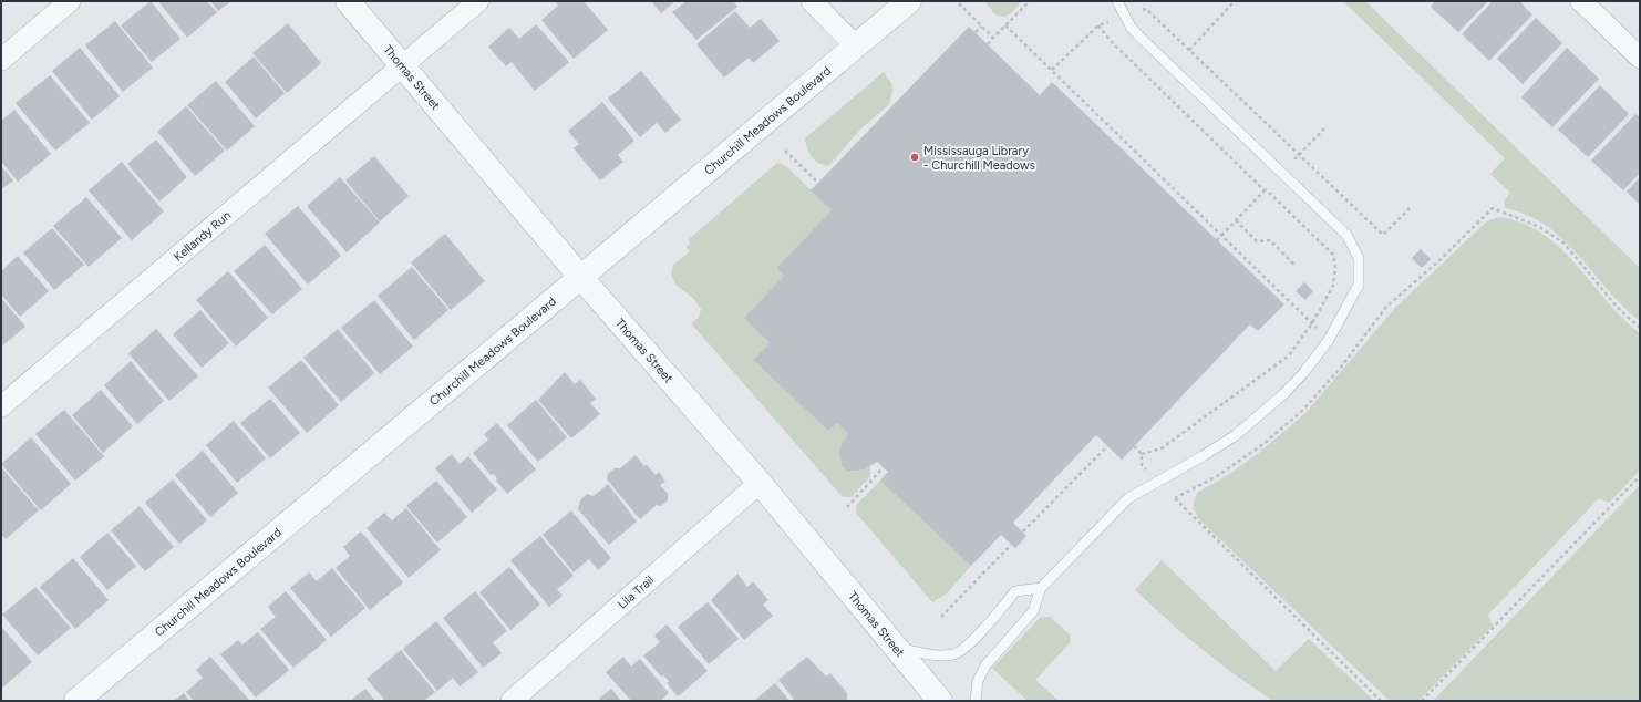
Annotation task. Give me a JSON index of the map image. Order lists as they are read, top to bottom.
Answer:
{
  "streets": {
    "street": [
      "Thomas Street",
      "Churchill Meadows Boulevard",
      "Kellandy Run",
      "Lila Trail"
    ]
  },
  "crossings": [
    ["Thomas Street", "Churchill Meadows Boulevard"],
    ["Thomas Street", "Kellandy Run"],
    ["Thomas Street", "Lila Trail"]
  ],
  "places": ["Mississauga Library - Churchill Meadows"]
}
